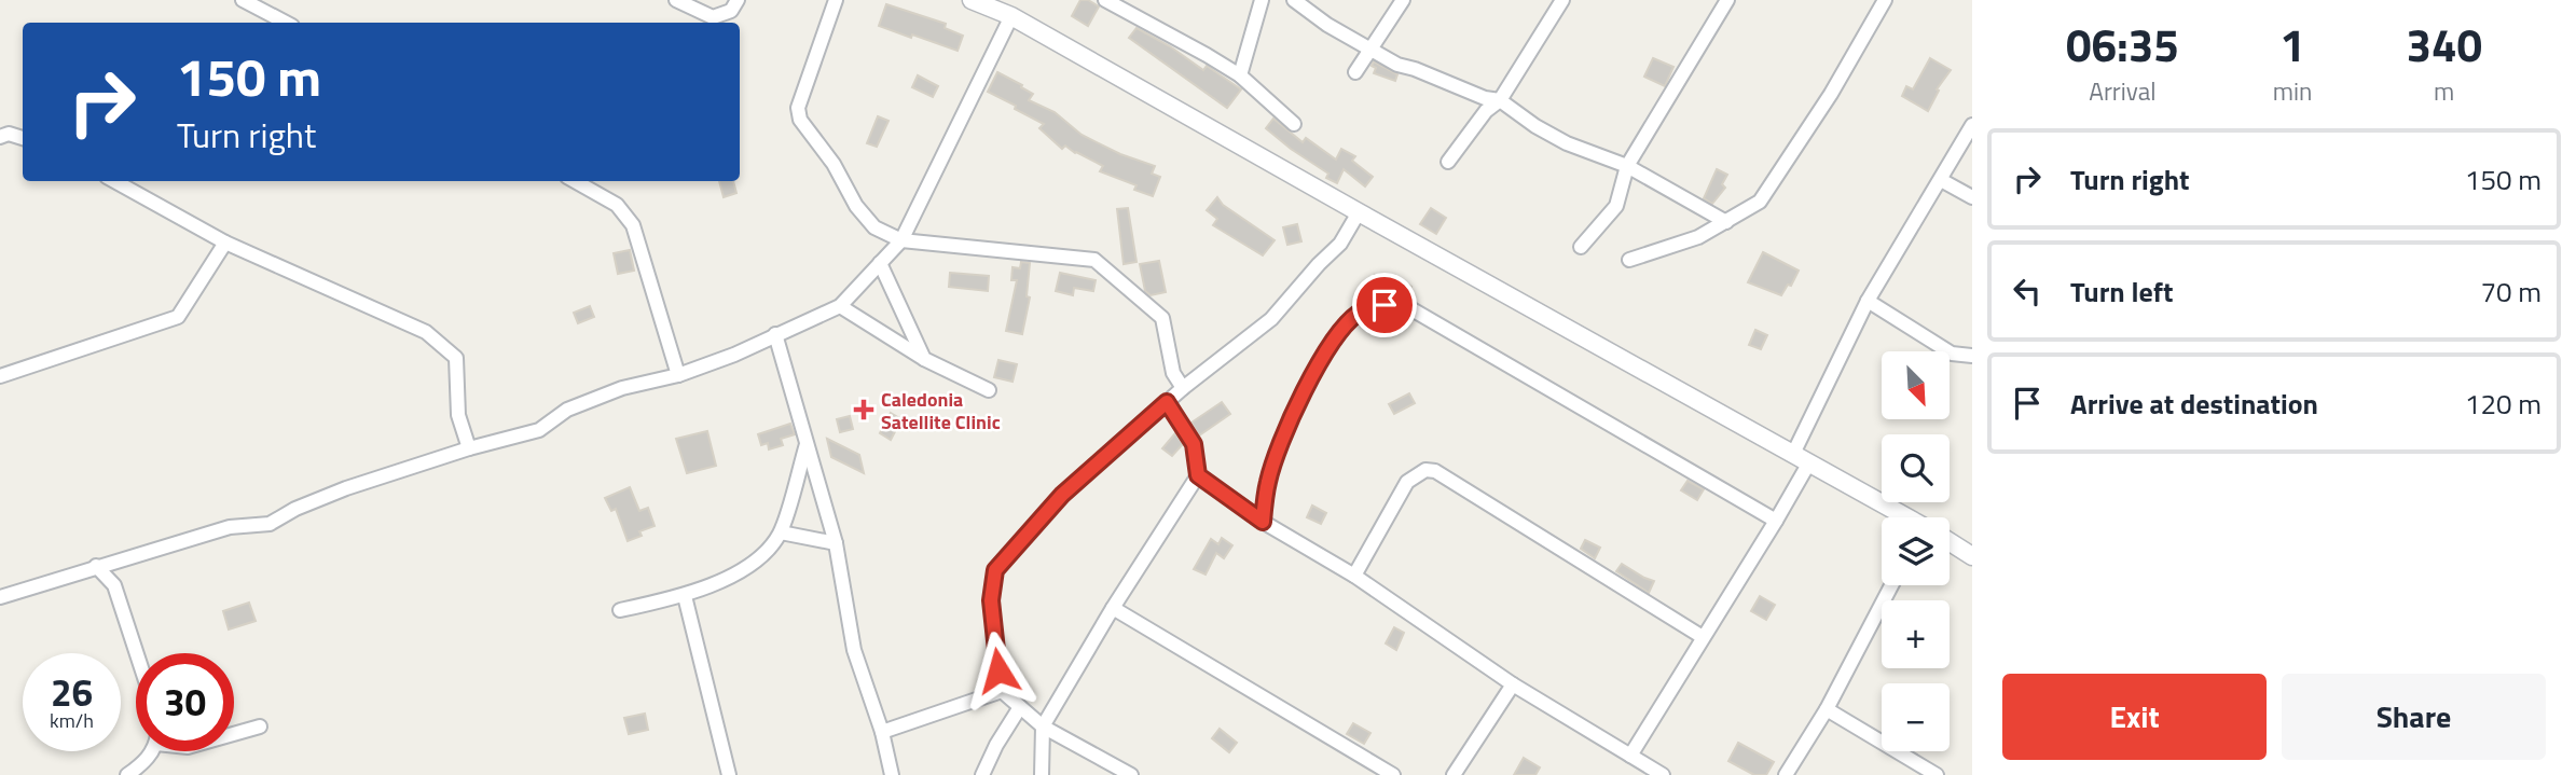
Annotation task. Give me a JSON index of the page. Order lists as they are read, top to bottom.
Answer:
{
  "places": {
    "health": ["Caledonia Satellite Clinic"]
  },
  "north": "bottom right",
  "page": {
    "eta": [
      "06:35",
      "Arrival",
      "1",
      "min",
      "340",
      "m"
    ],
    "turn": ["150 m", "Turn right"],
    "list": [
      {
        "name": "Turn right",
        "value": "150 m"
      },
      {
        "name": "Turn left",
        "value": "70 m"
      },
      {
        "name": "Arrive at destination",
        "value": "120 m"
      }
    ],
    "map_buttons": ["+", "−"],
    "speed": "26 km/h",
    "limit": "30",
    "buttons": ["Exit", "Share"]
  }
}
